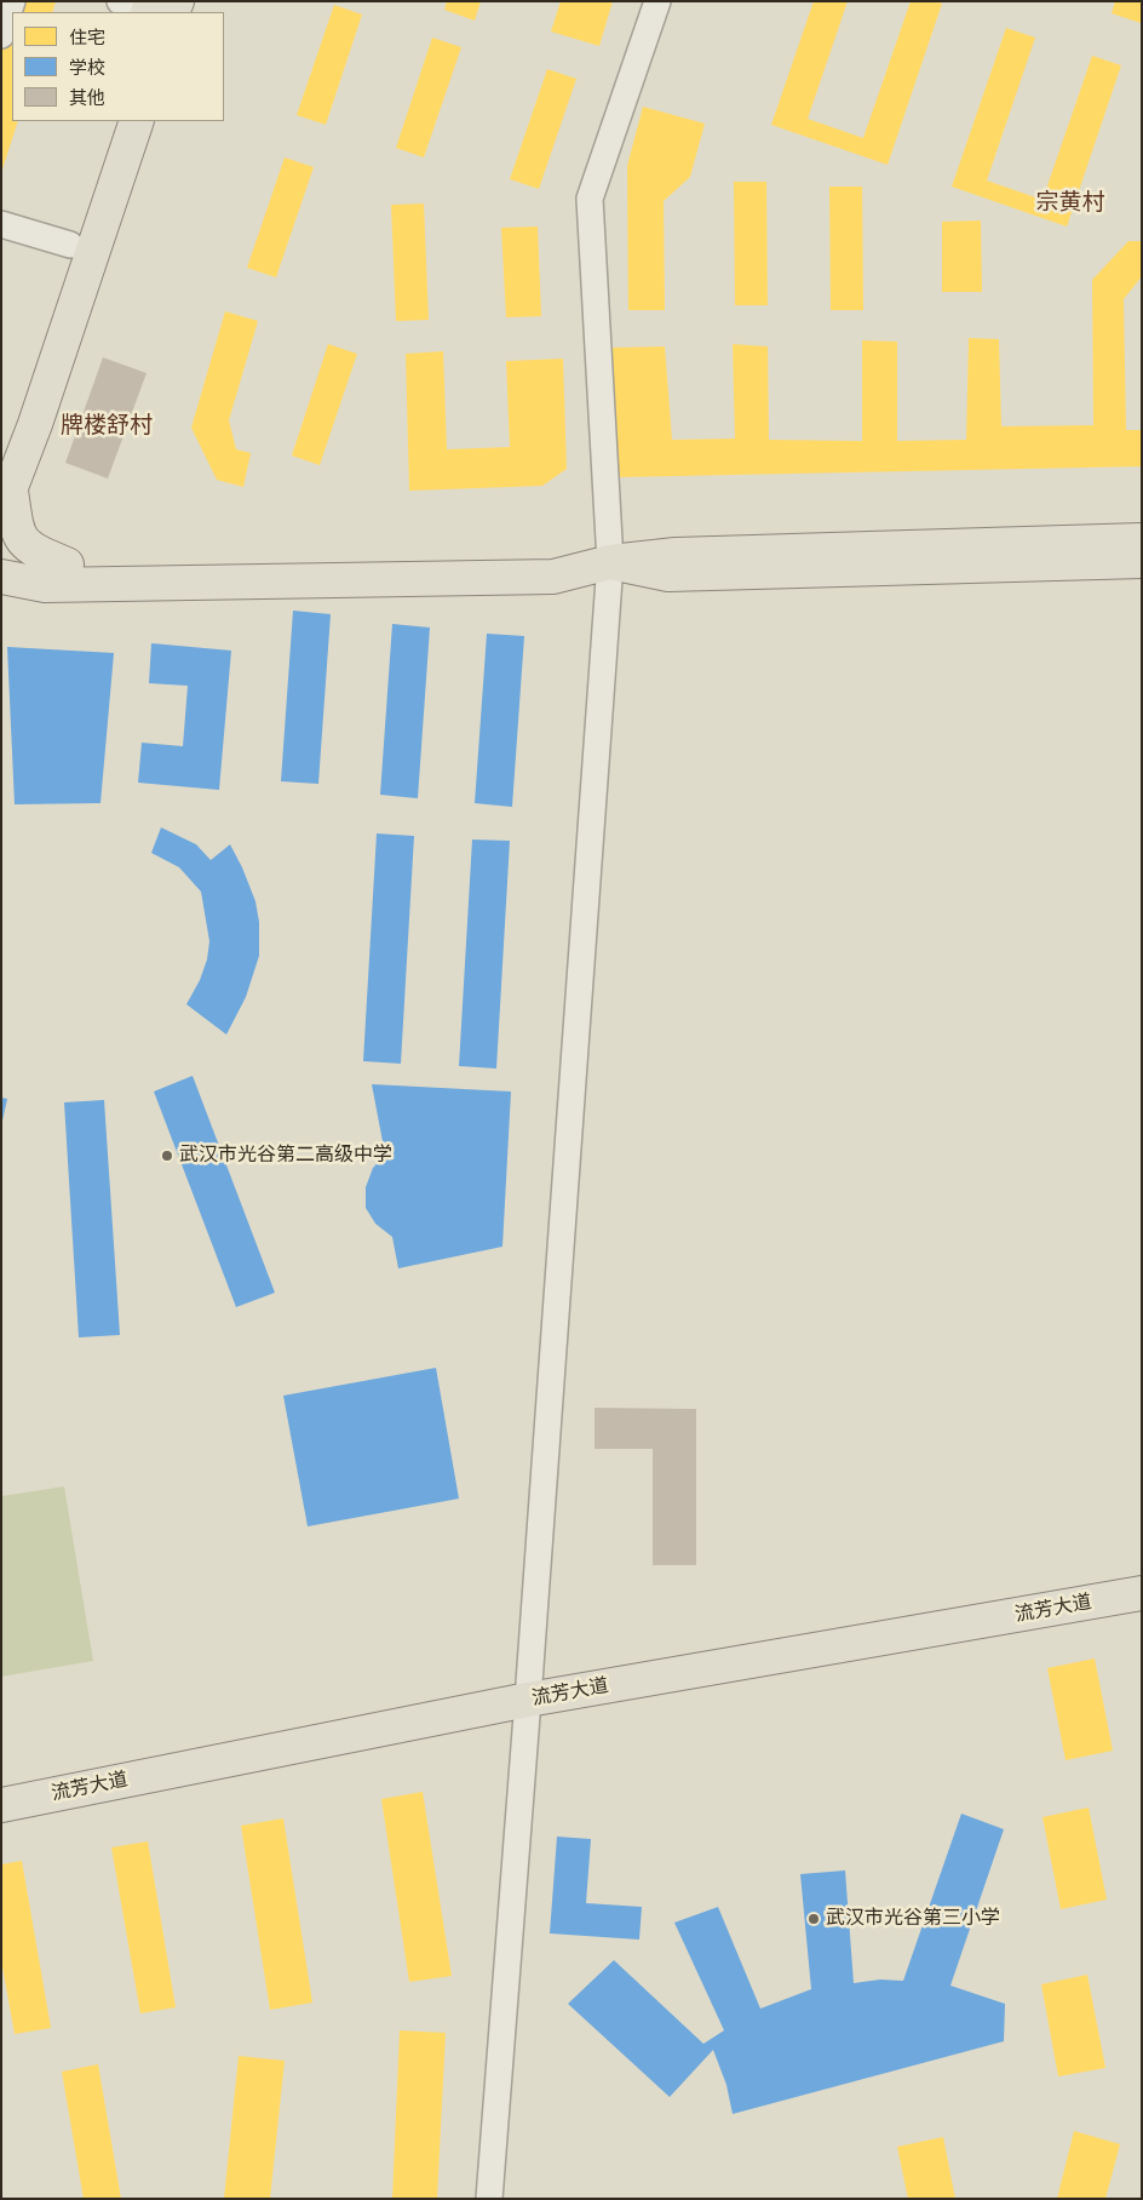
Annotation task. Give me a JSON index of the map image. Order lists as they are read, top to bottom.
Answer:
{
  "streets": {
    "main road": ["流芳大道"]
  },
  "districts": ["宗黄村", "牌楼舒村"],
  "places": ["武汉市光谷第二高级中学", "武汉市光谷第三小学"],
  "legend": ["住宅", "学校", "其他"]
}
